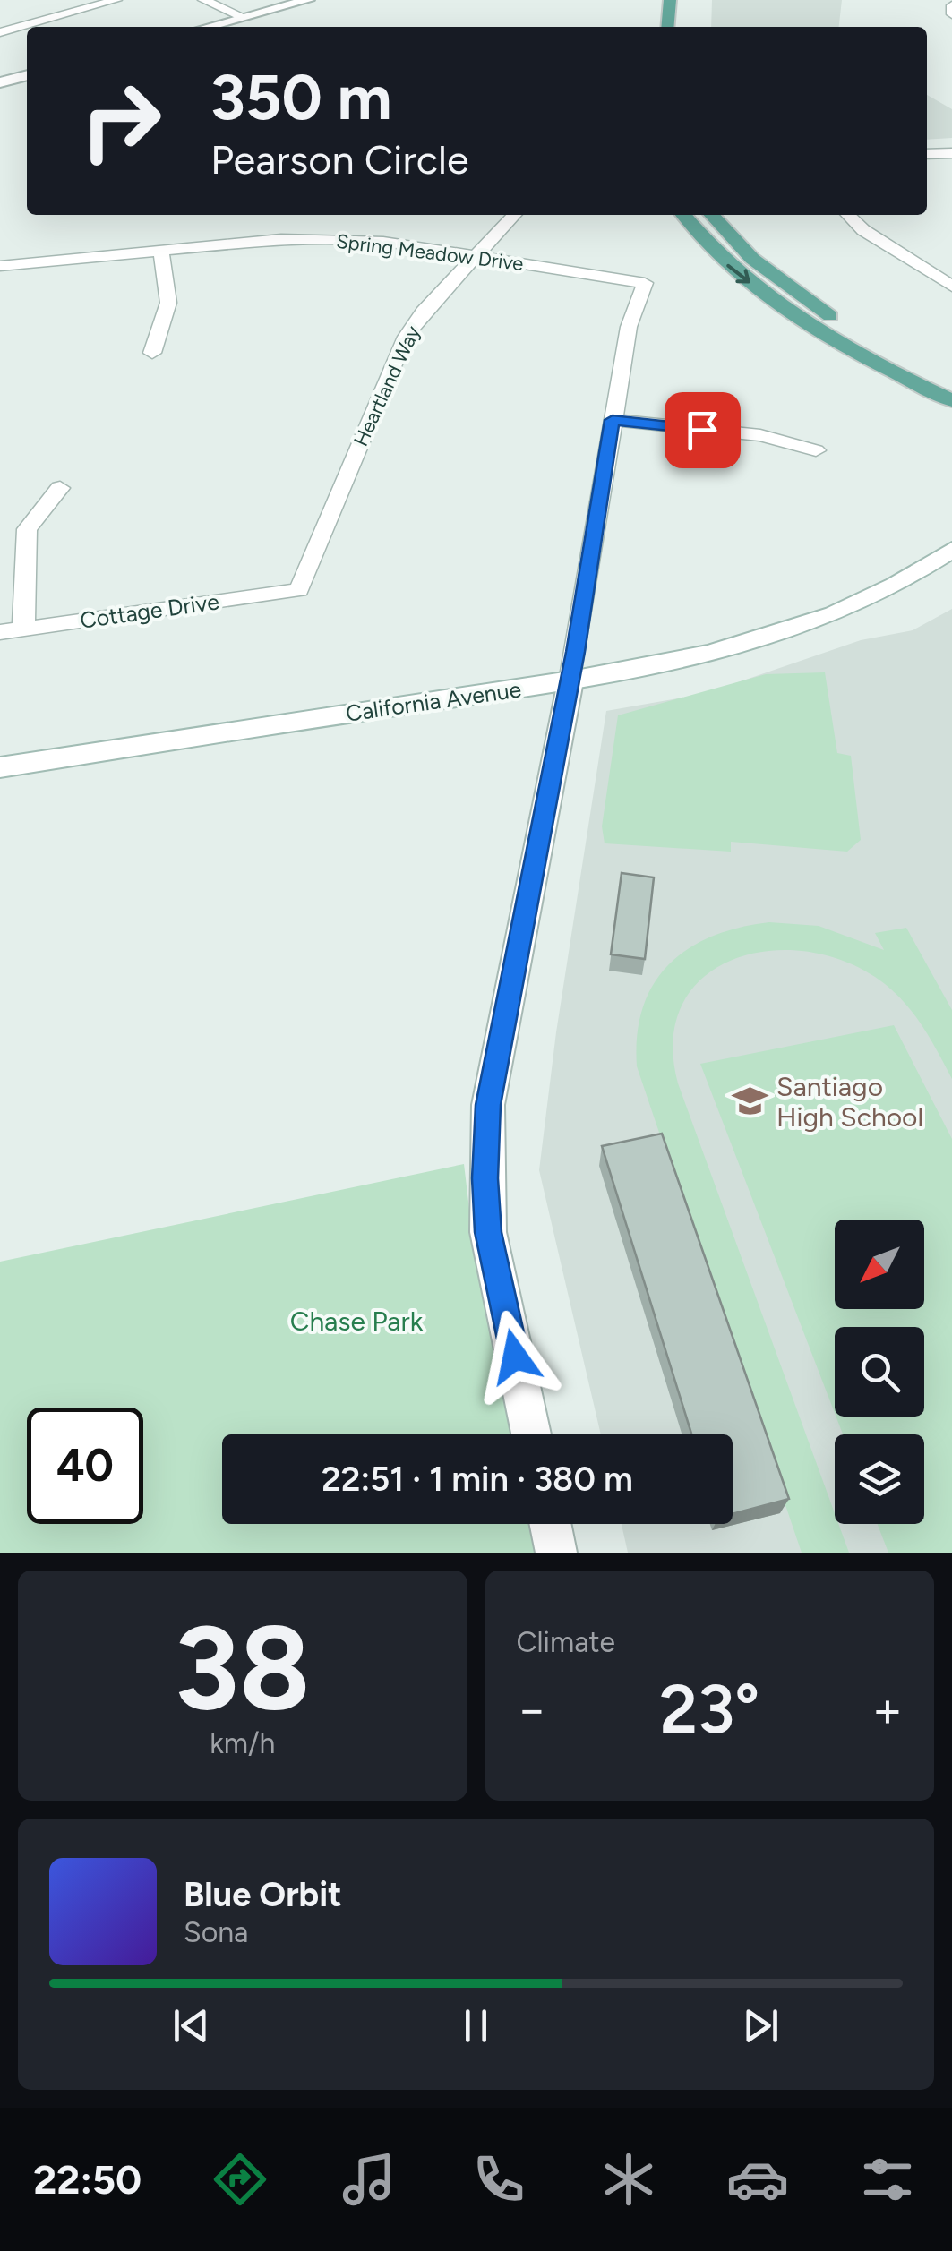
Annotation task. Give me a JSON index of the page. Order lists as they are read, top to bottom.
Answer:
{
  "streets": {
    "street": [
      "Spring Meadow Drive",
      "Heartland Way",
      "Cottage Drive",
      "California Avenue"
    ]
  },
  "crossings": [
    ["Spring Meadow Drive", "Heartland Way"],
    ["Heartland Way", "Cottage Drive"]
  ],
  "parks": ["Chase Park"],
  "places": {
    "school or university": ["Santiago High School"]
  },
  "north": "bottom left",
  "page": {
    "turn": ["350 m", "Pearson Circle"],
    "limit": "40",
    "trip": "22:51 · 1 min · 380 m",
    "tile": [
      ["38", "km/h"],
      "Climate"
    ],
    "heat": ["−", "23°", "+"],
    "song": ["Blue Orbit", "Sona"],
    "tabs": "22:50"
  }
}
